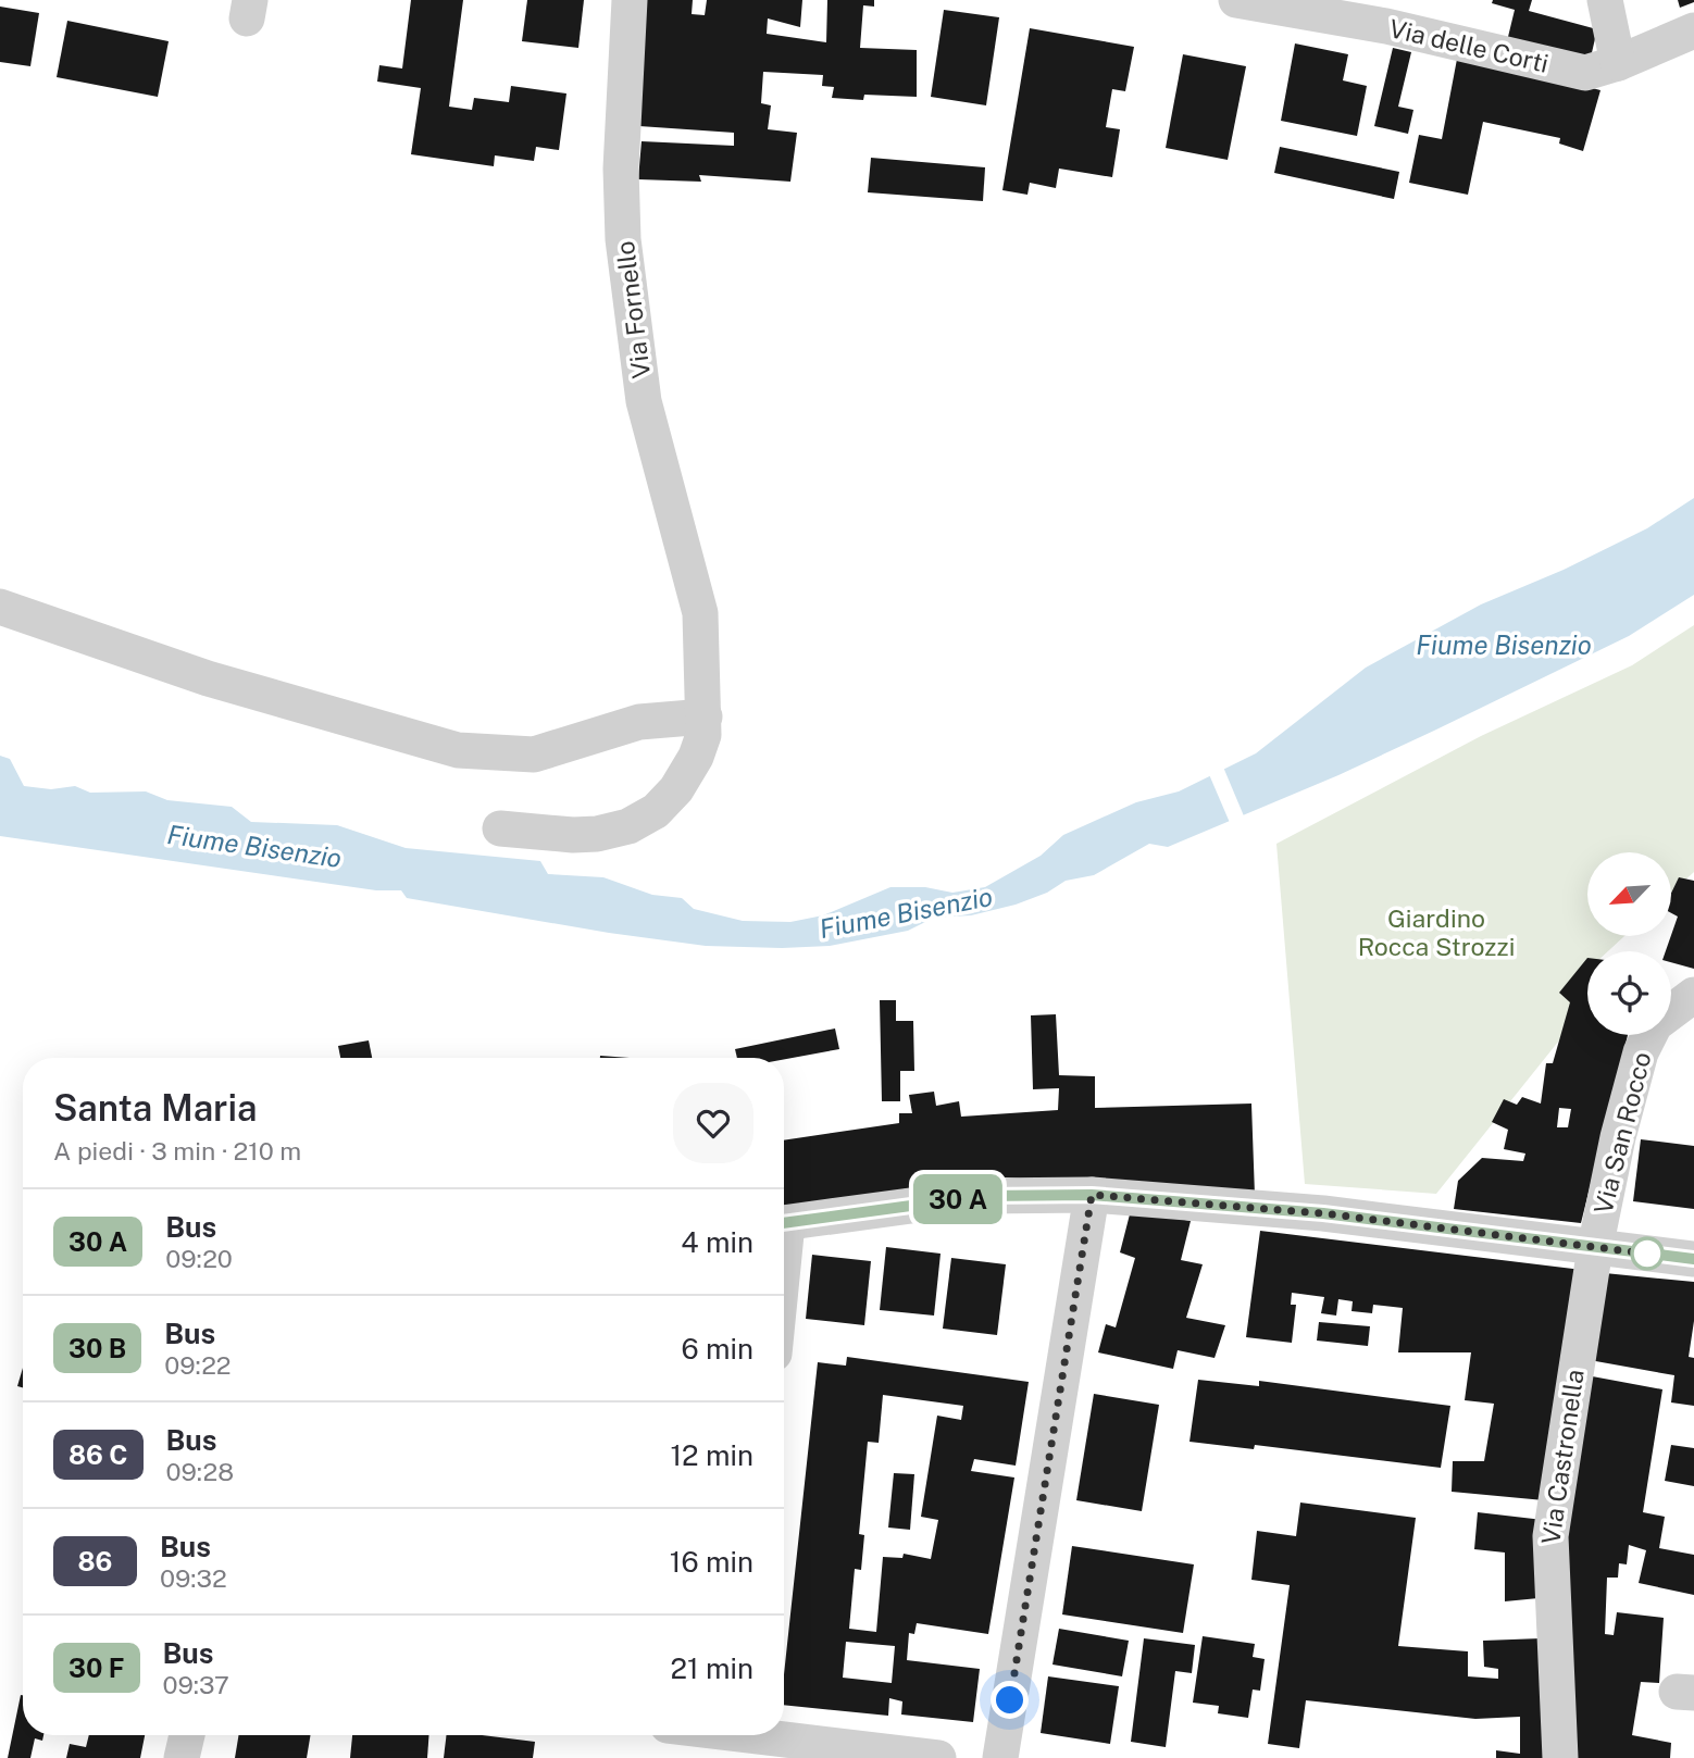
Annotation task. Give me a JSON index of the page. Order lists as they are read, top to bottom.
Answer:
{
  "streets": {
    "street": [
      "Via delle Corti",
      "Via Fornello",
      "Via San Rocco",
      "Via Castronella"
    ]
  },
  "crossings": [
    ["Via San Rocco", "Via Castronella"]
  ],
  "water": ["Fiume Bisenzio"],
  "parks": ["Giardino Rocca Strozzi"],
  "north": "bottom left",
  "page": {
    "on_map": "30 A",
    "heading": ["Santa Maria", "A piedi · 3 min · 210 m"],
    "list": [
      {
        "mark": "30 A",
        "name": "Bus",
        "note": "09:20",
        "value": "4 min"
      },
      {
        "mark": "30 B",
        "name": "Bus",
        "note": "09:22",
        "value": "6 min"
      },
      {
        "mark": "86 C",
        "name": "Bus",
        "note": "09:28",
        "value": "12 min"
      },
      {
        "mark": "86",
        "name": "Bus",
        "note": "09:32",
        "value": "16 min"
      },
      {
        "mark": "30 F",
        "name": "Bus",
        "note": "09:37",
        "value": "21 min"
      }
    ]
  }
}
